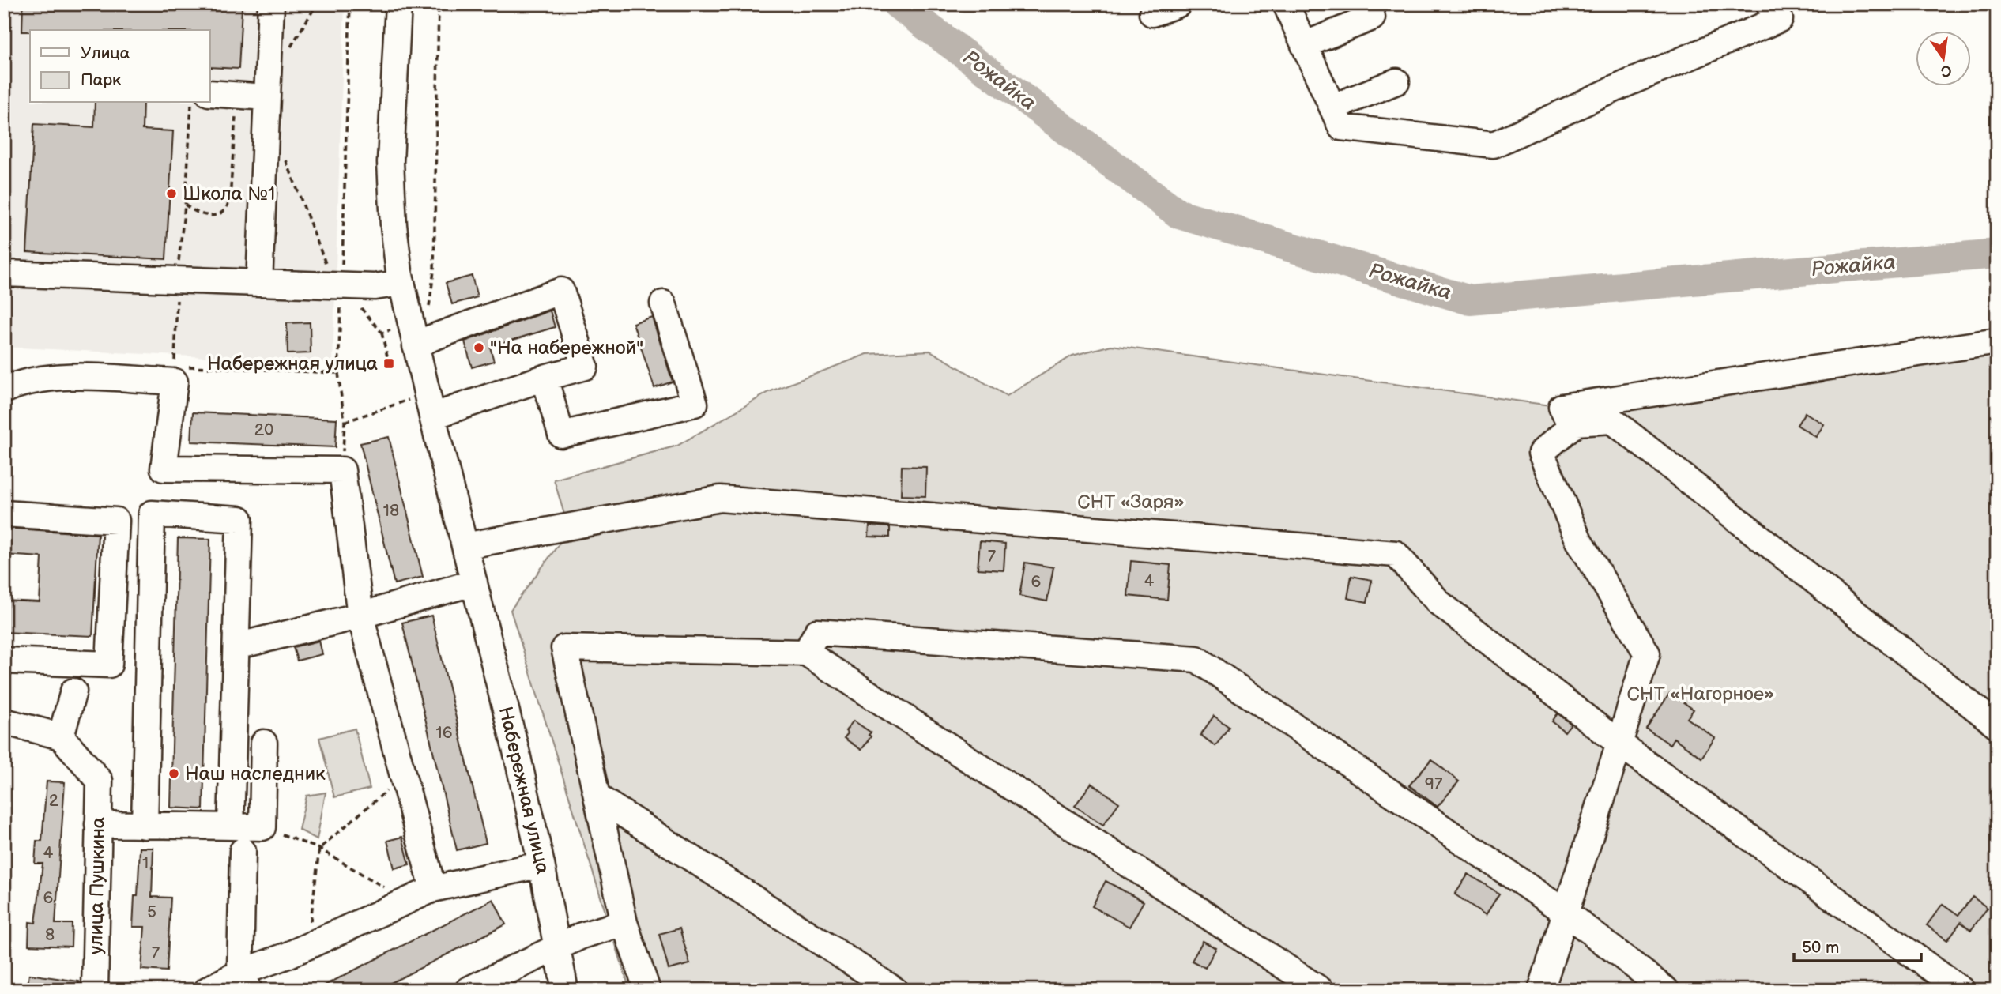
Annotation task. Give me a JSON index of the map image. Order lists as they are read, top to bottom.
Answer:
{
  "streets": {
    "street": ["Набережная улица", "улица Пушкина"]
  },
  "water": ["Рожайка"],
  "parks": ["СНТ «Заря»", "СНТ «Нагорное»"],
  "places": {
    "other": ["Школа №1", "\"На набережной\"", "Наш наследник"],
    "transit": ["Набережная улица"]
  },
  "house_numbers": [
    "20",
    "18",
    "7",
    "4",
    "6",
    "16",
    "97",
    "2",
    "4",
    "1",
    "6",
    "5",
    "8",
    "7"
  ],
  "legend": ["Улица", "Парк"],
  "scale_bar": "50 m",
  "north": "bottom"
}
